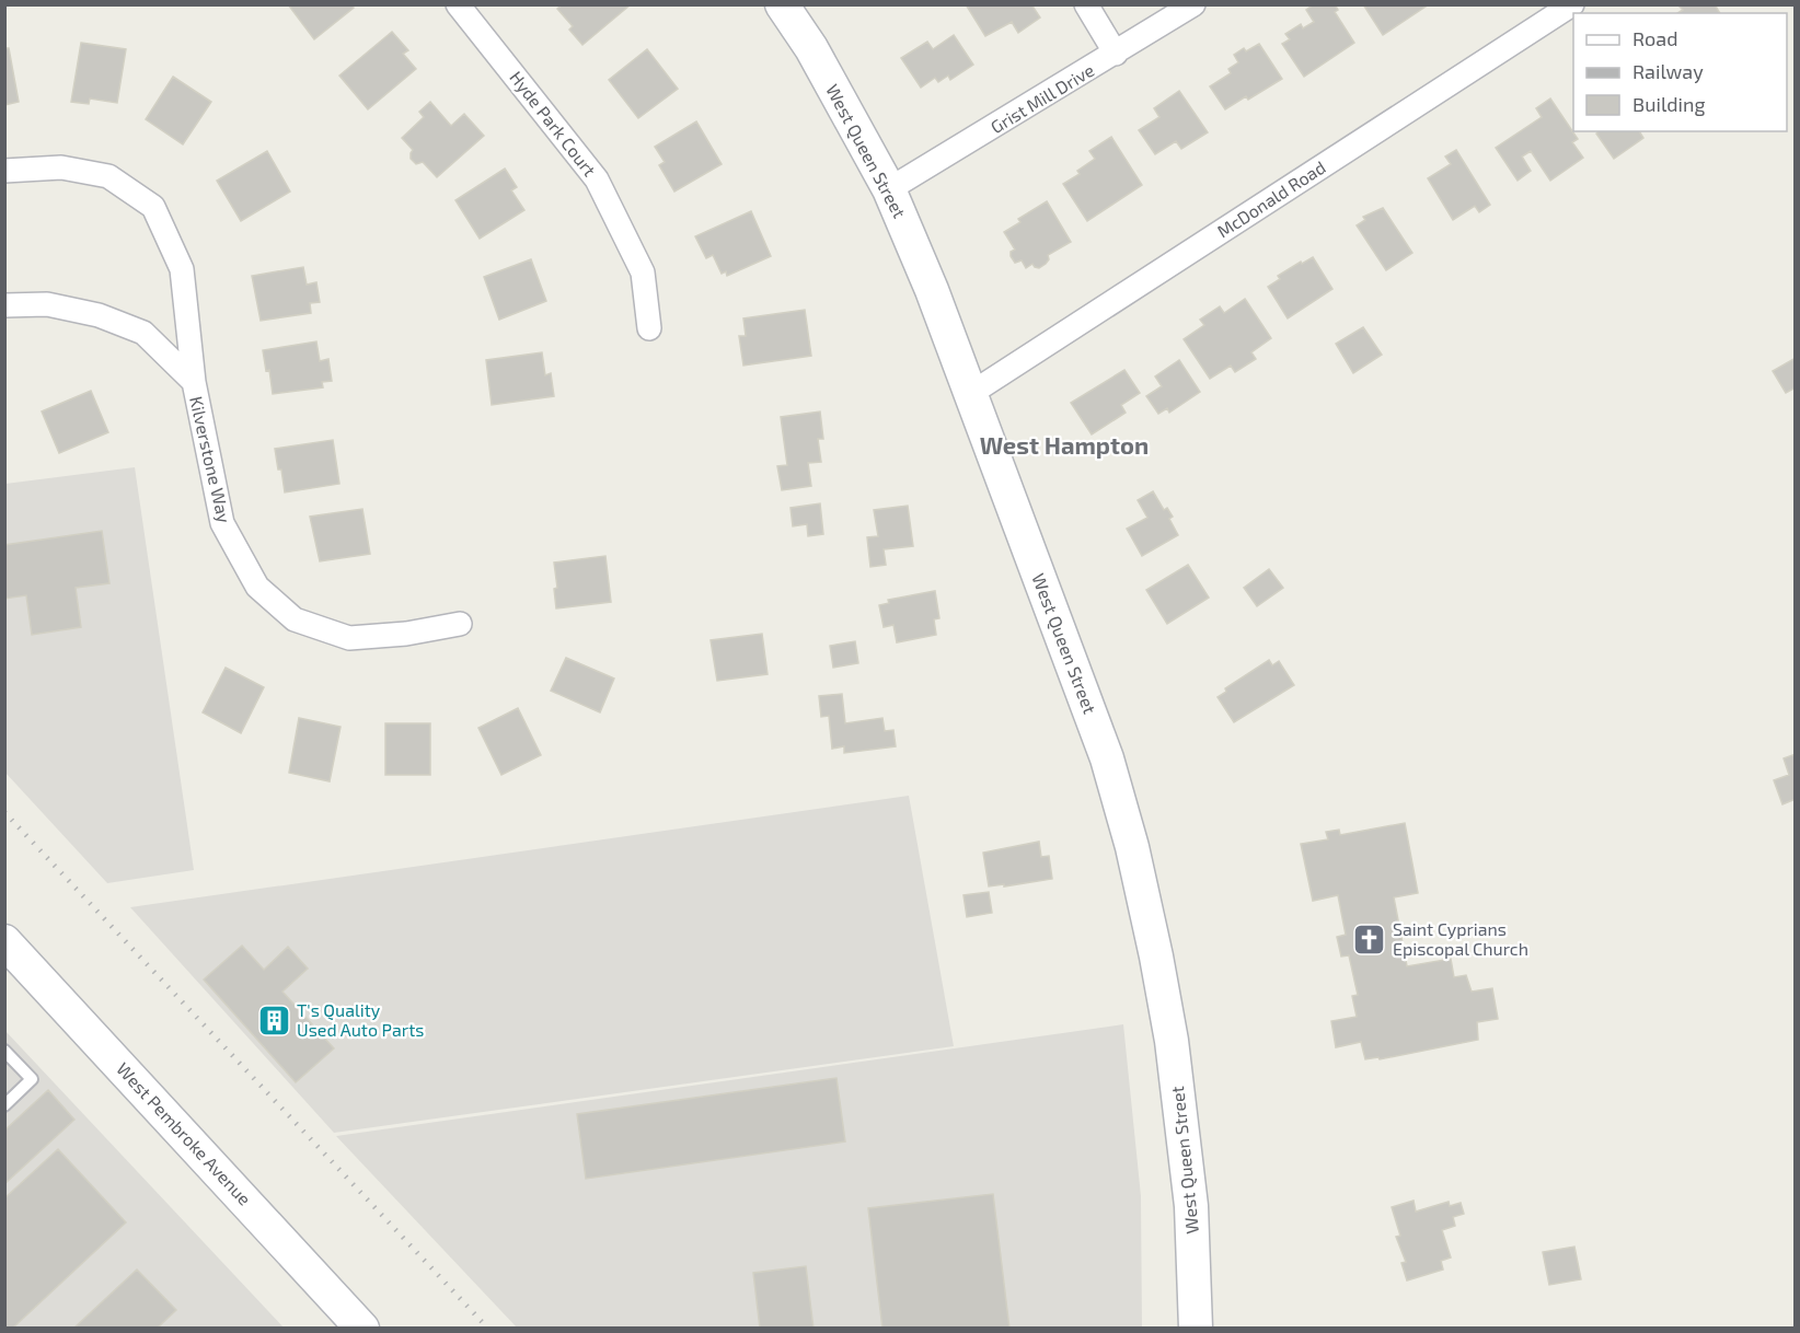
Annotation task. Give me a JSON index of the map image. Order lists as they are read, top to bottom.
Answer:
{
  "streets": {
    "main road": ["West Queen Street", "West Pembroke Avenue"],
    "street": [
      "Grist Mill Drive",
      "Hyde Park Court",
      "McDonald Road",
      "Kilverstone Way"
    ]
  },
  "crossings": [
    ["Grist Mill Drive", "West Queen Street"],
    ["West Queen Street", "McDonald Road"]
  ],
  "districts": ["West Hampton"],
  "places": {
    "church": ["Saint Cyprians Episcopal Church"],
    "building": ["T's Quality Used Auto Parts"]
  },
  "legend": ["Road", "Railway", "Building"]
}
